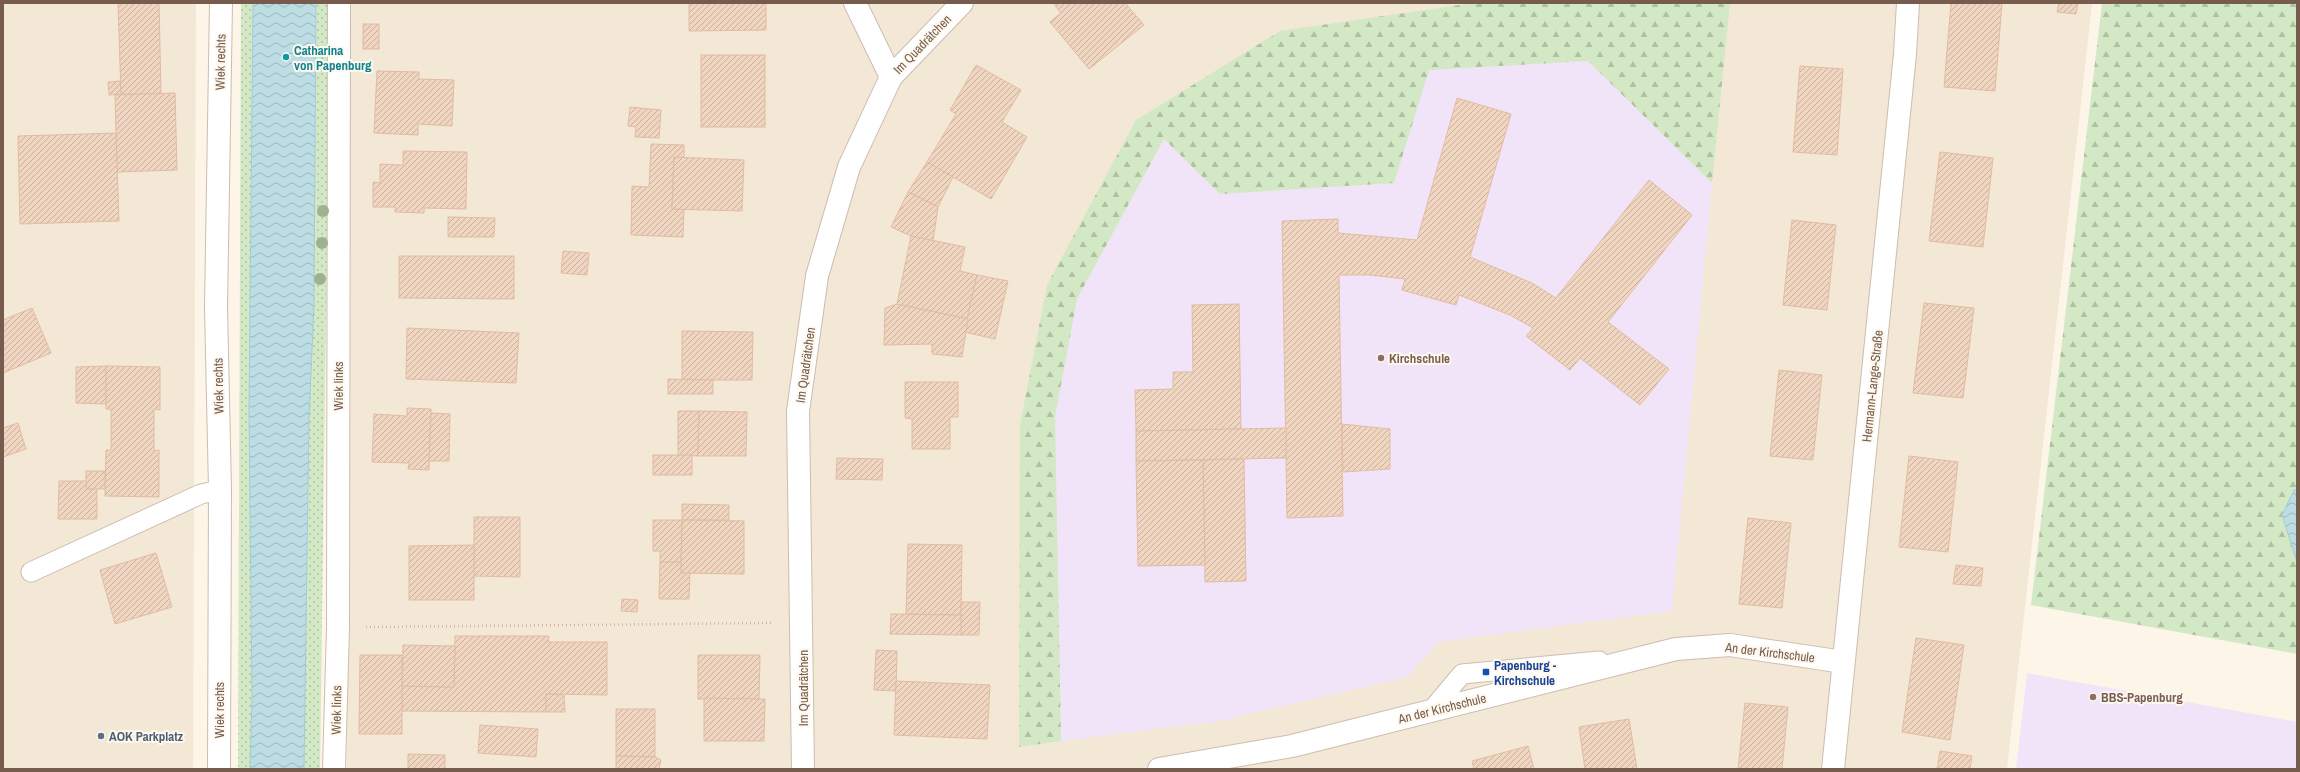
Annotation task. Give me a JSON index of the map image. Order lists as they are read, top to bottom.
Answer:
{
  "streets": {
    "street": [
      "Im Quadrätchen",
      "Wiek rechts",
      "Wiek links",
      "Hermann-Lange-Straße",
      "An der Kirchschule"
    ]
  },
  "crossings": [
    ["Hermann-Lange-Straße", "An der Kirchschule"]
  ],
  "places": {
    "other": [
      "Catharina von Papenburg",
      "Kirchschule",
      "BBS-Papenburg",
      "AOK Parkplatz"
    ],
    "transit": ["Papenburg - Kirchschule"]
  }
}
